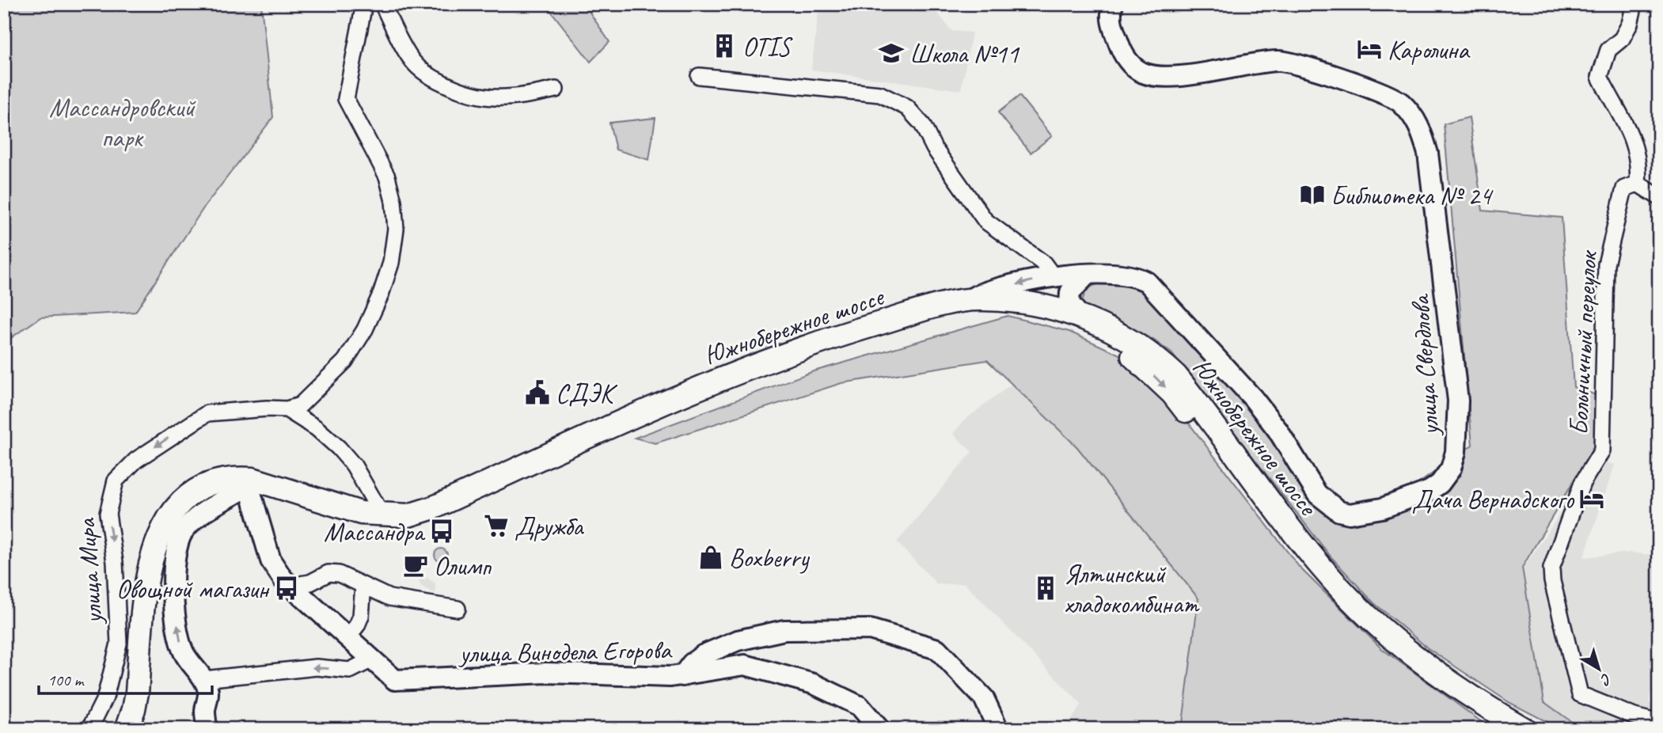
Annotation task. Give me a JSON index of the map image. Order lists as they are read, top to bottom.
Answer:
{
  "streets": {
    "highway": ["Южнобережное шоссе"],
    "main road": ["улица Свердлова", "улица Винодела Егорова"],
    "street": ["Больничный переулок", "улица Мира"]
  },
  "crossings": [
    ["Южнобережное шоссе", "улица Свердлова"],
    ["Южнобережное шоссе", "улица Винодела Егорова"]
  ],
  "one_way": ["улица Мира"],
  "parks": ["Массандровский парк"],
  "places": {
    "building": ["OTIS", "Ялтинский хладокомбинат"],
    "hotel": ["Каролина", "Дача Вернадского"],
    "school or university": ["Школа №11"],
    "library": ["Библиотека № 24"],
    "public building": ["СДЭК"],
    "supermarket": ["Дружба"],
    "bus stop": ["Массандра", "Овощной магазин"],
    "shop": ["Boxberry"],
    "cafe": ["Олимп"]
  },
  "scale_bar": "100 m",
  "north": "bottom right"
}
